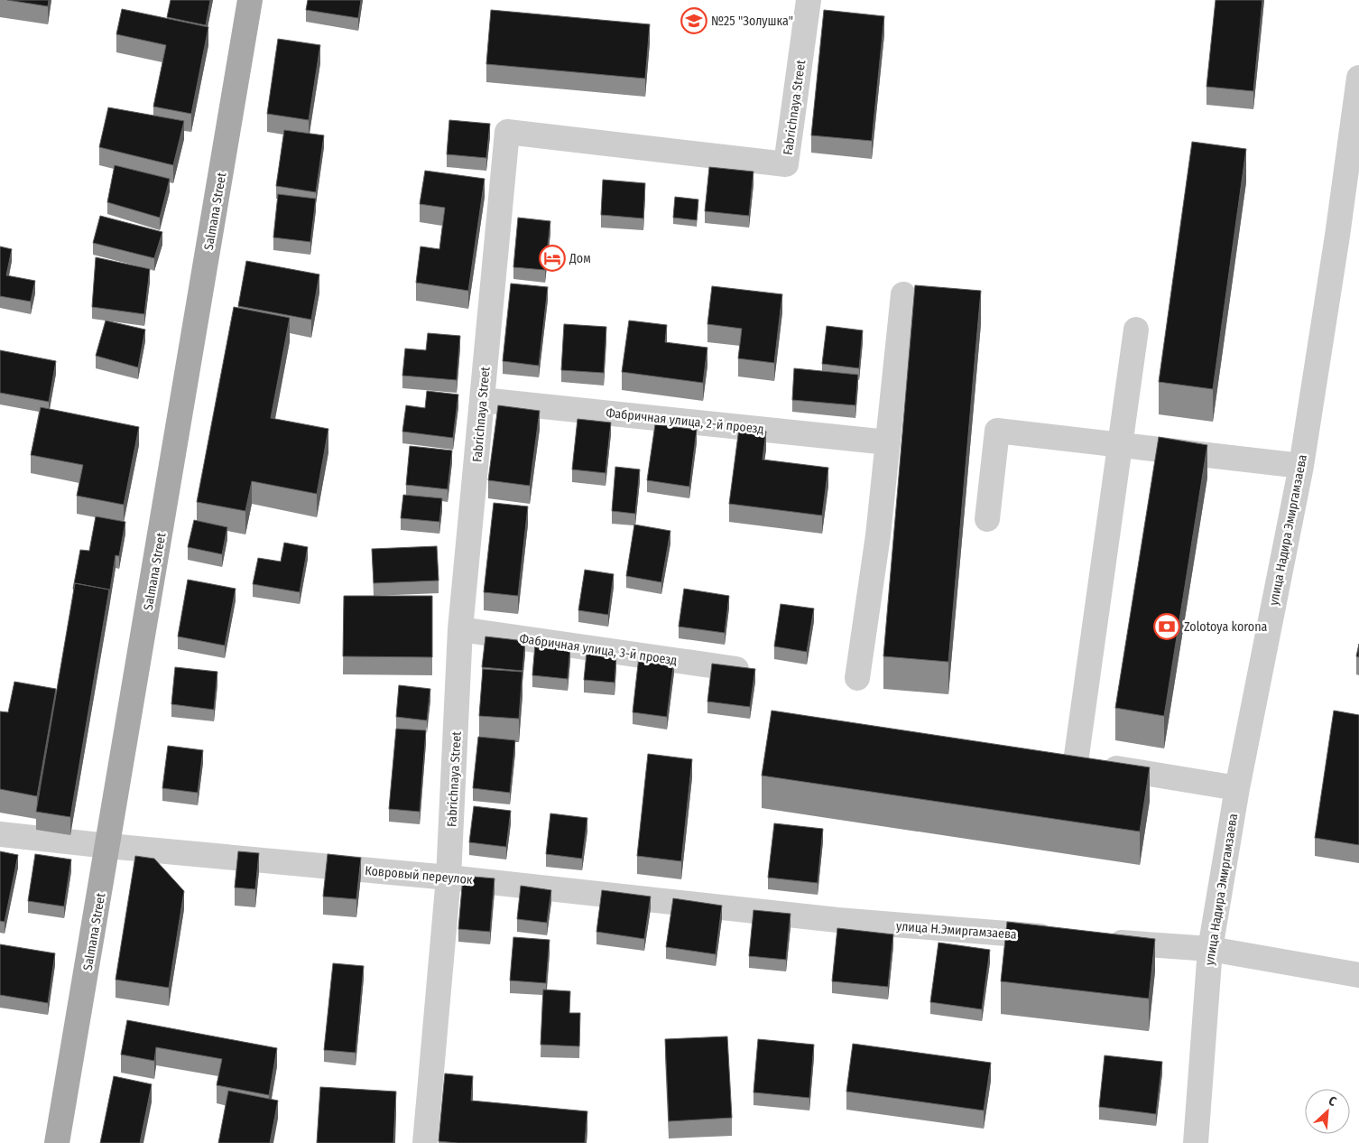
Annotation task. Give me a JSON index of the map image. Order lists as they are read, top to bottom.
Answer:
{
  "streets": {
    "main road": ["Salmana Street"],
    "street": [
      "Fabrichnaya Street",
      "Фабричная улица, 2-й проезд",
      "улица Надира Эмиргамзаева",
      "Фабричная улица, 3-й проезд",
      "Ковровый переулок",
      "улица Н.Эмиргамзаева"
    ]
  },
  "crossings": [
    ["Fabrichnaya Street", "Фабричная улица, 2-й проезд"],
    ["Fabrichnaya Street", "Фабричная улица, 3-й проезд"],
    ["Fabrichnaya Street", "Ковровый переулок"],
    ["Salmana Street", "Ковровый переулок"],
    ["Ковровый переулок", "улица Н.Эмиргамзаева"]
  ],
  "places": {
    "school or university": ["№25 \"Золушка\""],
    "hotel": ["Дом"],
    "bank": ["Zolotoya korona"]
  },
  "north": "top right"
}
